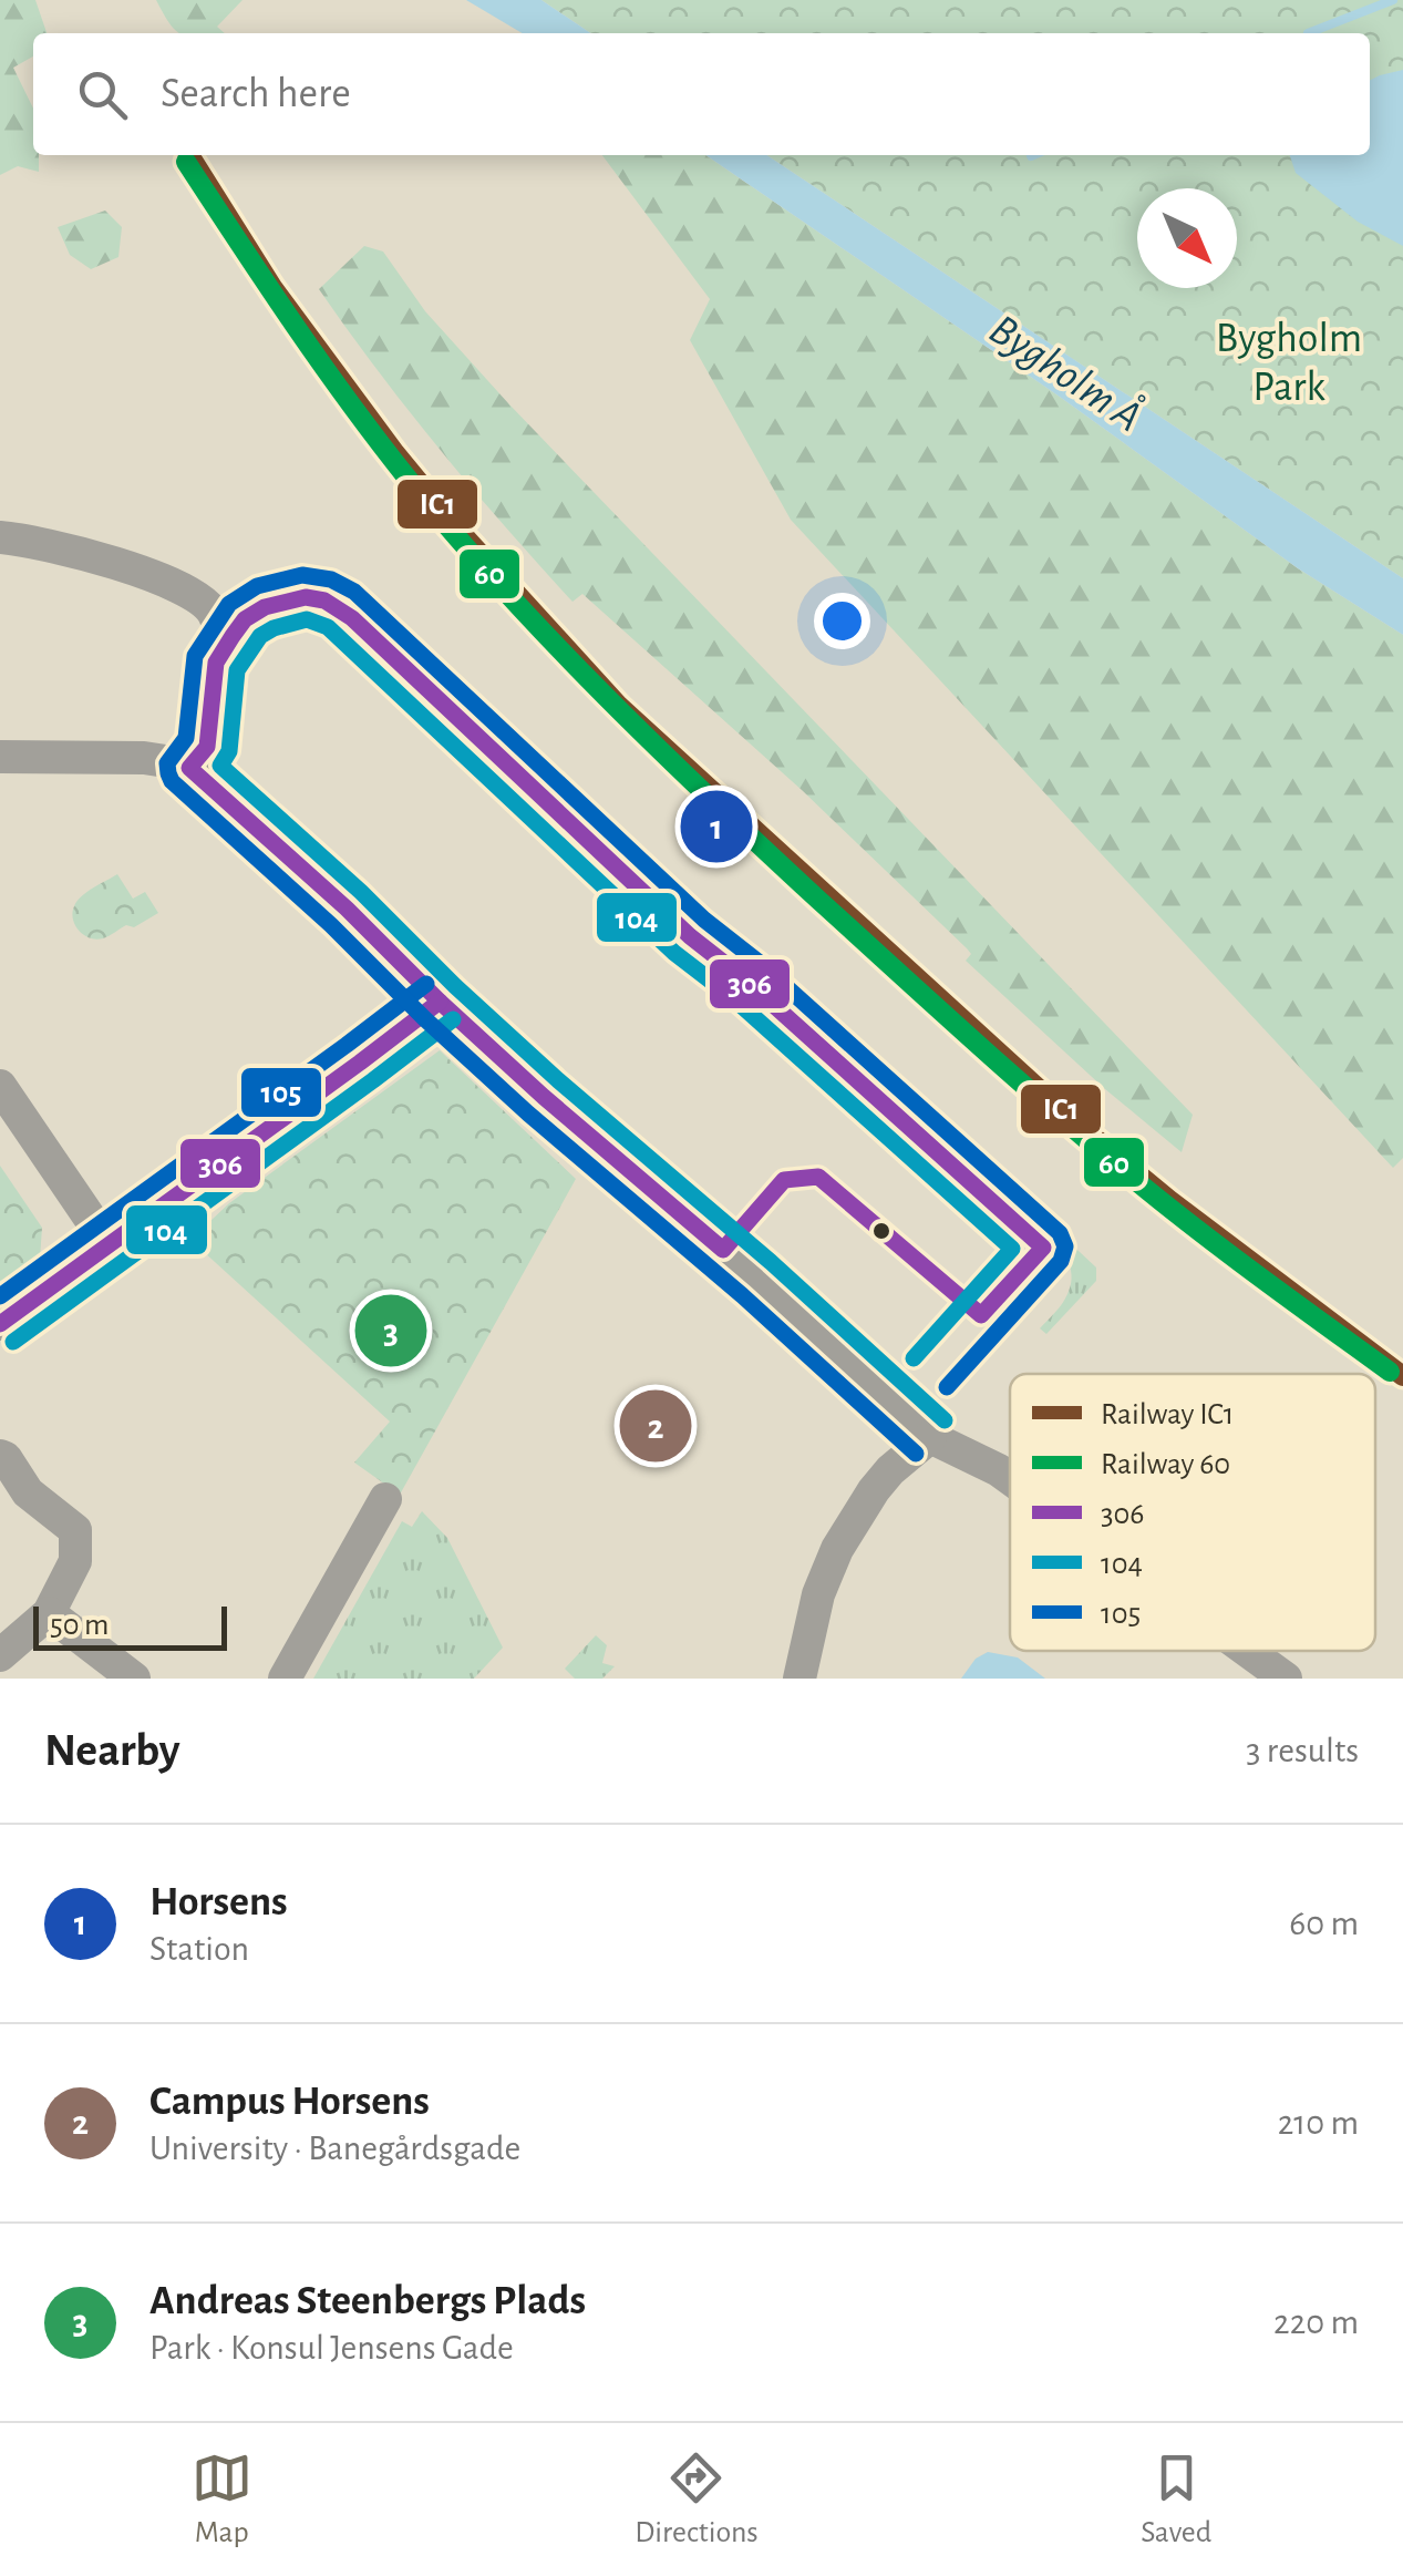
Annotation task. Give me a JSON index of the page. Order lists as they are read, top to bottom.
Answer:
{
  "water": ["Bygholm Å"],
  "parks": ["Bygholm Park"],
  "lines": [
    "rail line IC1",
    "rail line 60",
    "transit line 105",
    "transit line 306",
    "transit line 104"
  ],
  "legend": [
    "Railway IC1",
    "Railway 60",
    "306",
    "104",
    "105"
  ],
  "scale_bar": "50 m",
  "north": "bottom right",
  "page": {
    "search": "Search here",
    "pins": ["1", "3", "2"],
    "scale": "50 m",
    "heading": ["Nearby", "3 results"],
    "list": [
      {
        "mark": "1",
        "name": "Horsens",
        "note": "Station",
        "value": "60 m"
      },
      {
        "mark": "2",
        "name": "Campus Horsens",
        "note": "University · Banegårdsgade",
        "value": "210 m"
      },
      {
        "mark": "3",
        "name": "Andreas Steenbergs Plads",
        "note": "Park · Konsul Jensens Gade",
        "value": "220 m"
      }
    ],
    "nav": ["Map", "Directions", "Saved"]
  }
}
